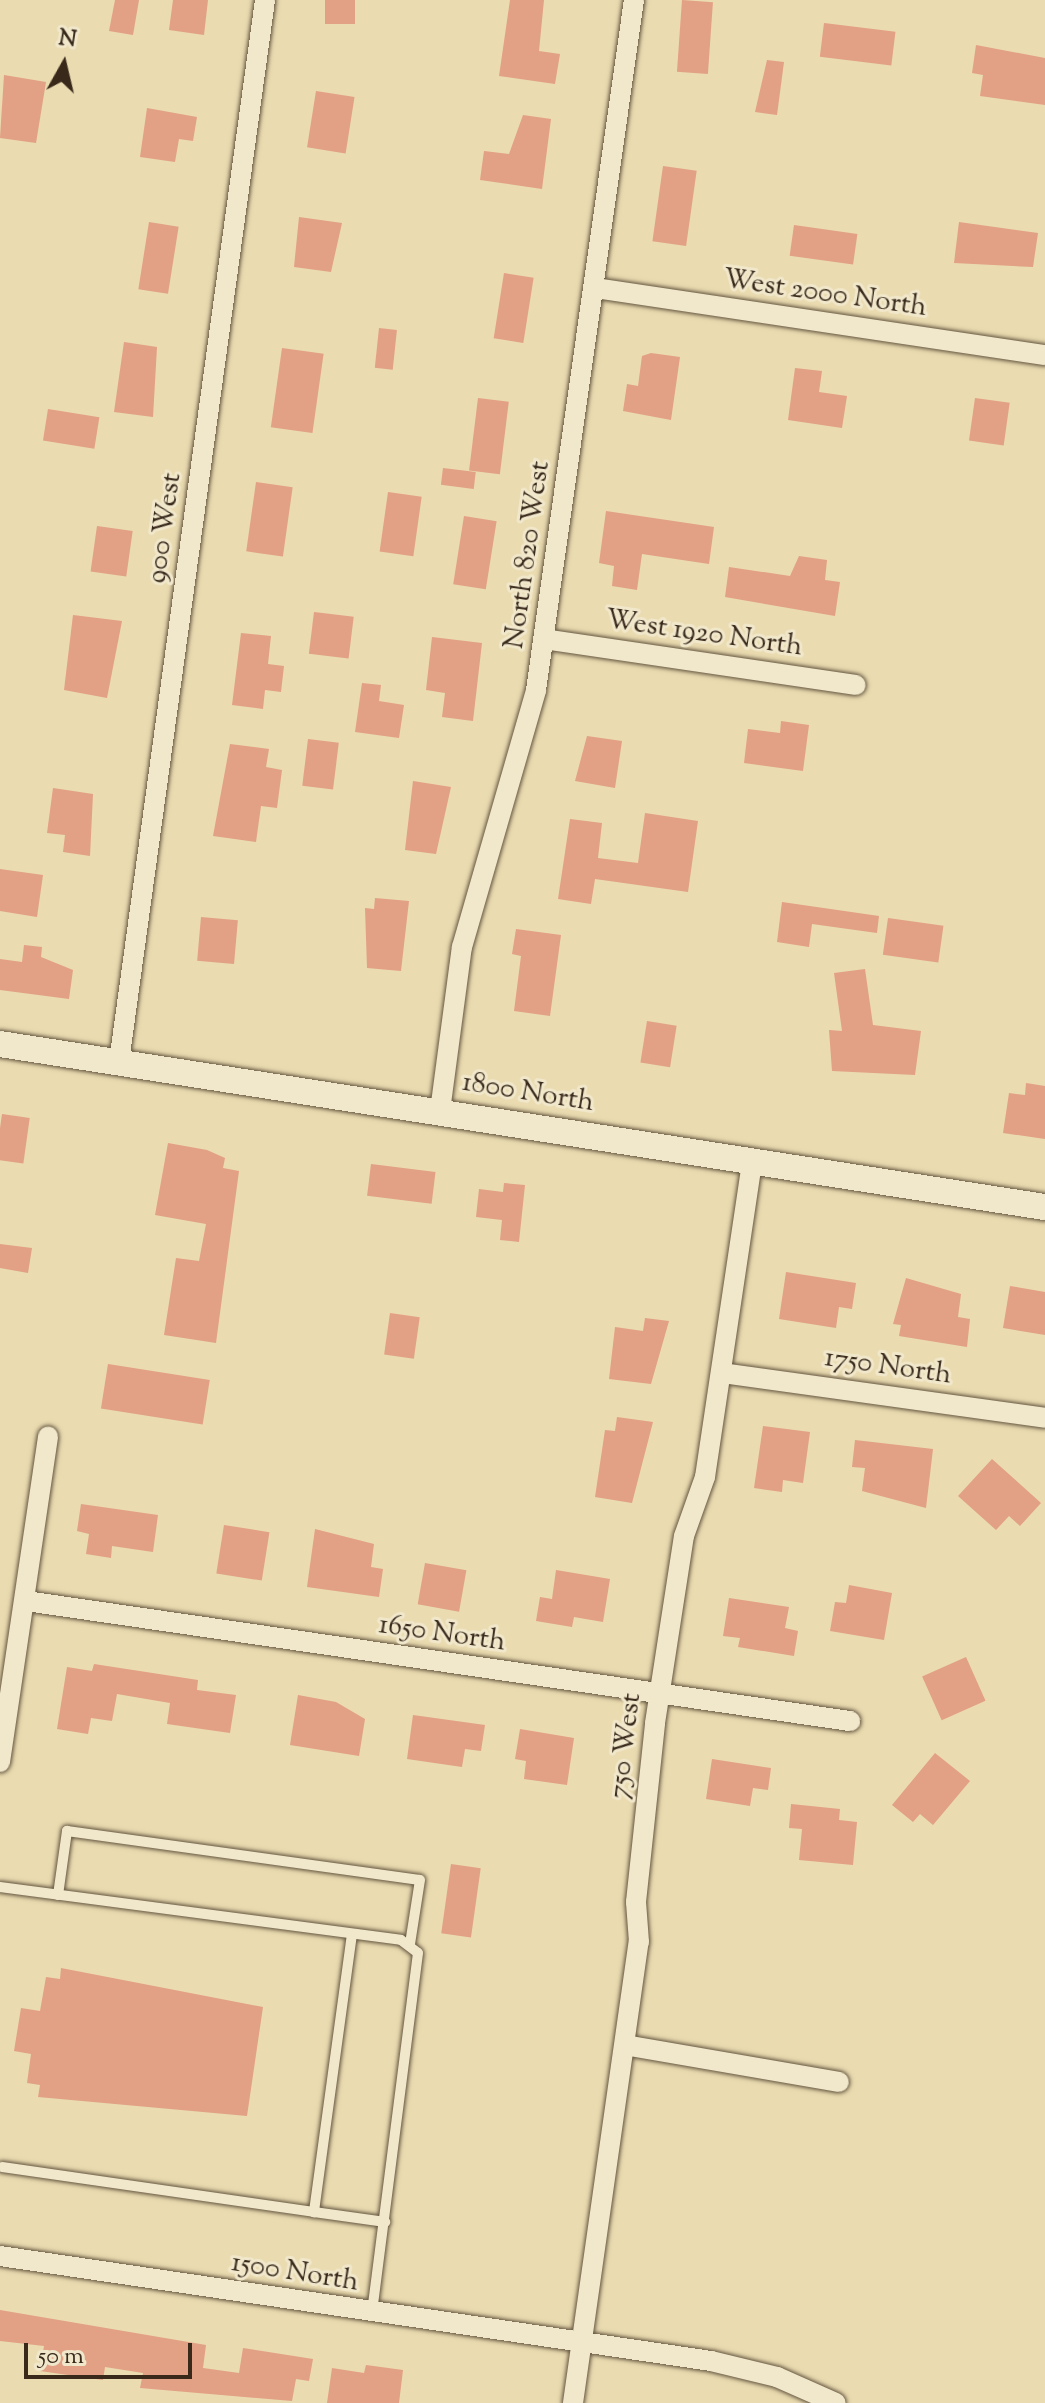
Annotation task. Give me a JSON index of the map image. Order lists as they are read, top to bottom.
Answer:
{
  "streets": {
    "street": [
      "West 2000 North",
      "900 West",
      "North 820 West",
      "West 1920 North",
      "1800 North",
      "1750 North",
      "1650 North",
      "750 West",
      "1500 North"
    ]
  },
  "crossings": [
    ["West 2000 North", "North 820 West"],
    ["900 West", "1800 North"],
    ["North 820 West", "West 1920 North"],
    ["North 820 West", "1800 North"],
    ["1800 North", "750 West"],
    ["1750 North", "750 West"],
    ["1650 North", "750 West"],
    ["750 West", "1500 North"]
  ],
  "scale_bar": "50 m",
  "north": "top"
}
